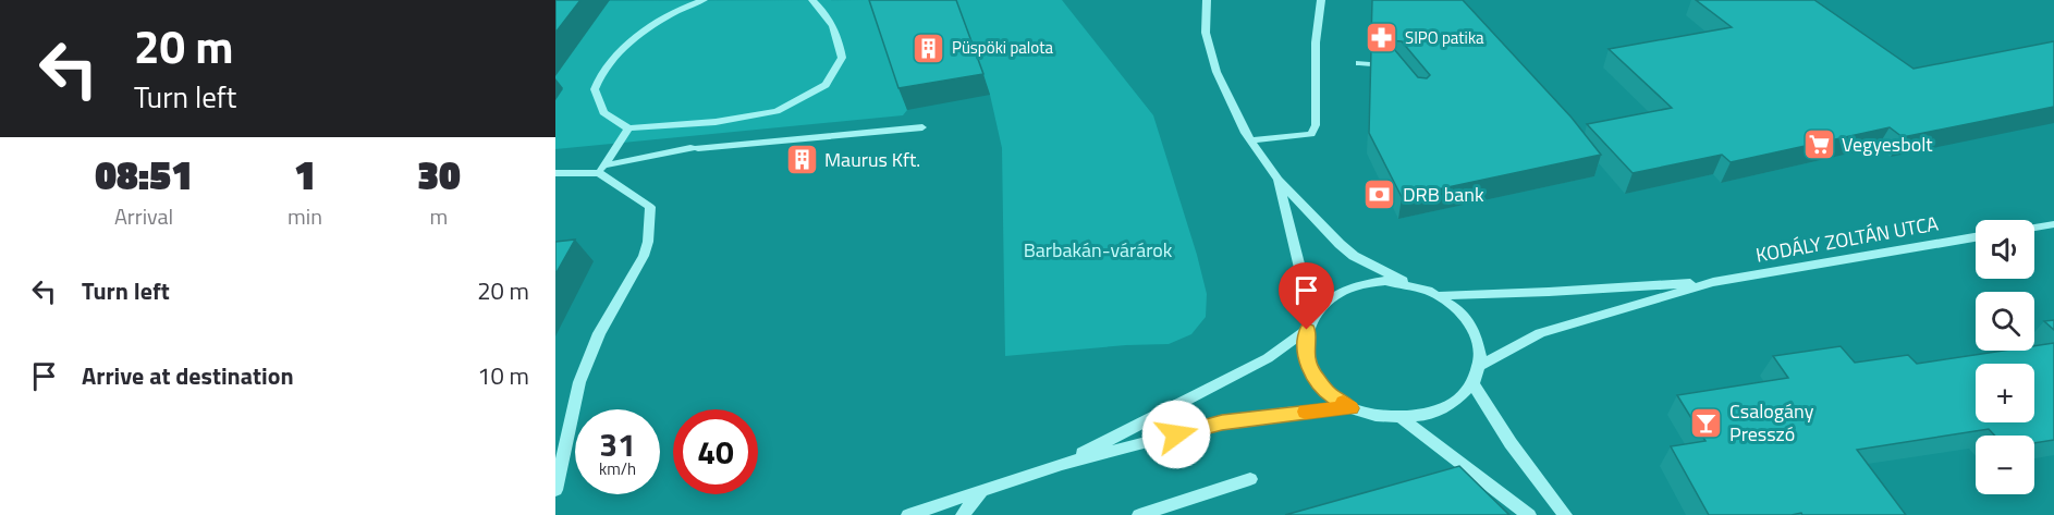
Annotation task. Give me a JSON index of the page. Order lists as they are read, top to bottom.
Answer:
{
  "streets": {
    "street": ["KODÁLY ZOLTÁN UTCA"]
  },
  "parks": ["Barbakán-várárok"],
  "places": {
    "pharmacy": ["SIPO patika"],
    "building": ["Püspöki palota", "Maurus Kft."],
    "supermarket": ["Vegyesbolt"],
    "bank": ["DRB bank"],
    "bar": ["Csalogány Presszó"]
  },
  "page": {
    "turn": ["20 m", "Turn left"],
    "eta": [
      "08:51",
      "Arrival",
      "1",
      "min",
      "30",
      "m"
    ],
    "map_buttons": ["+", "−"],
    "list": [
      {
        "name": "Turn left",
        "value": "20 m"
      },
      {
        "name": "Arrive at destination",
        "value": "10 m"
      }
    ],
    "speed": "31 km/h",
    "limit": "40"
  }
}
